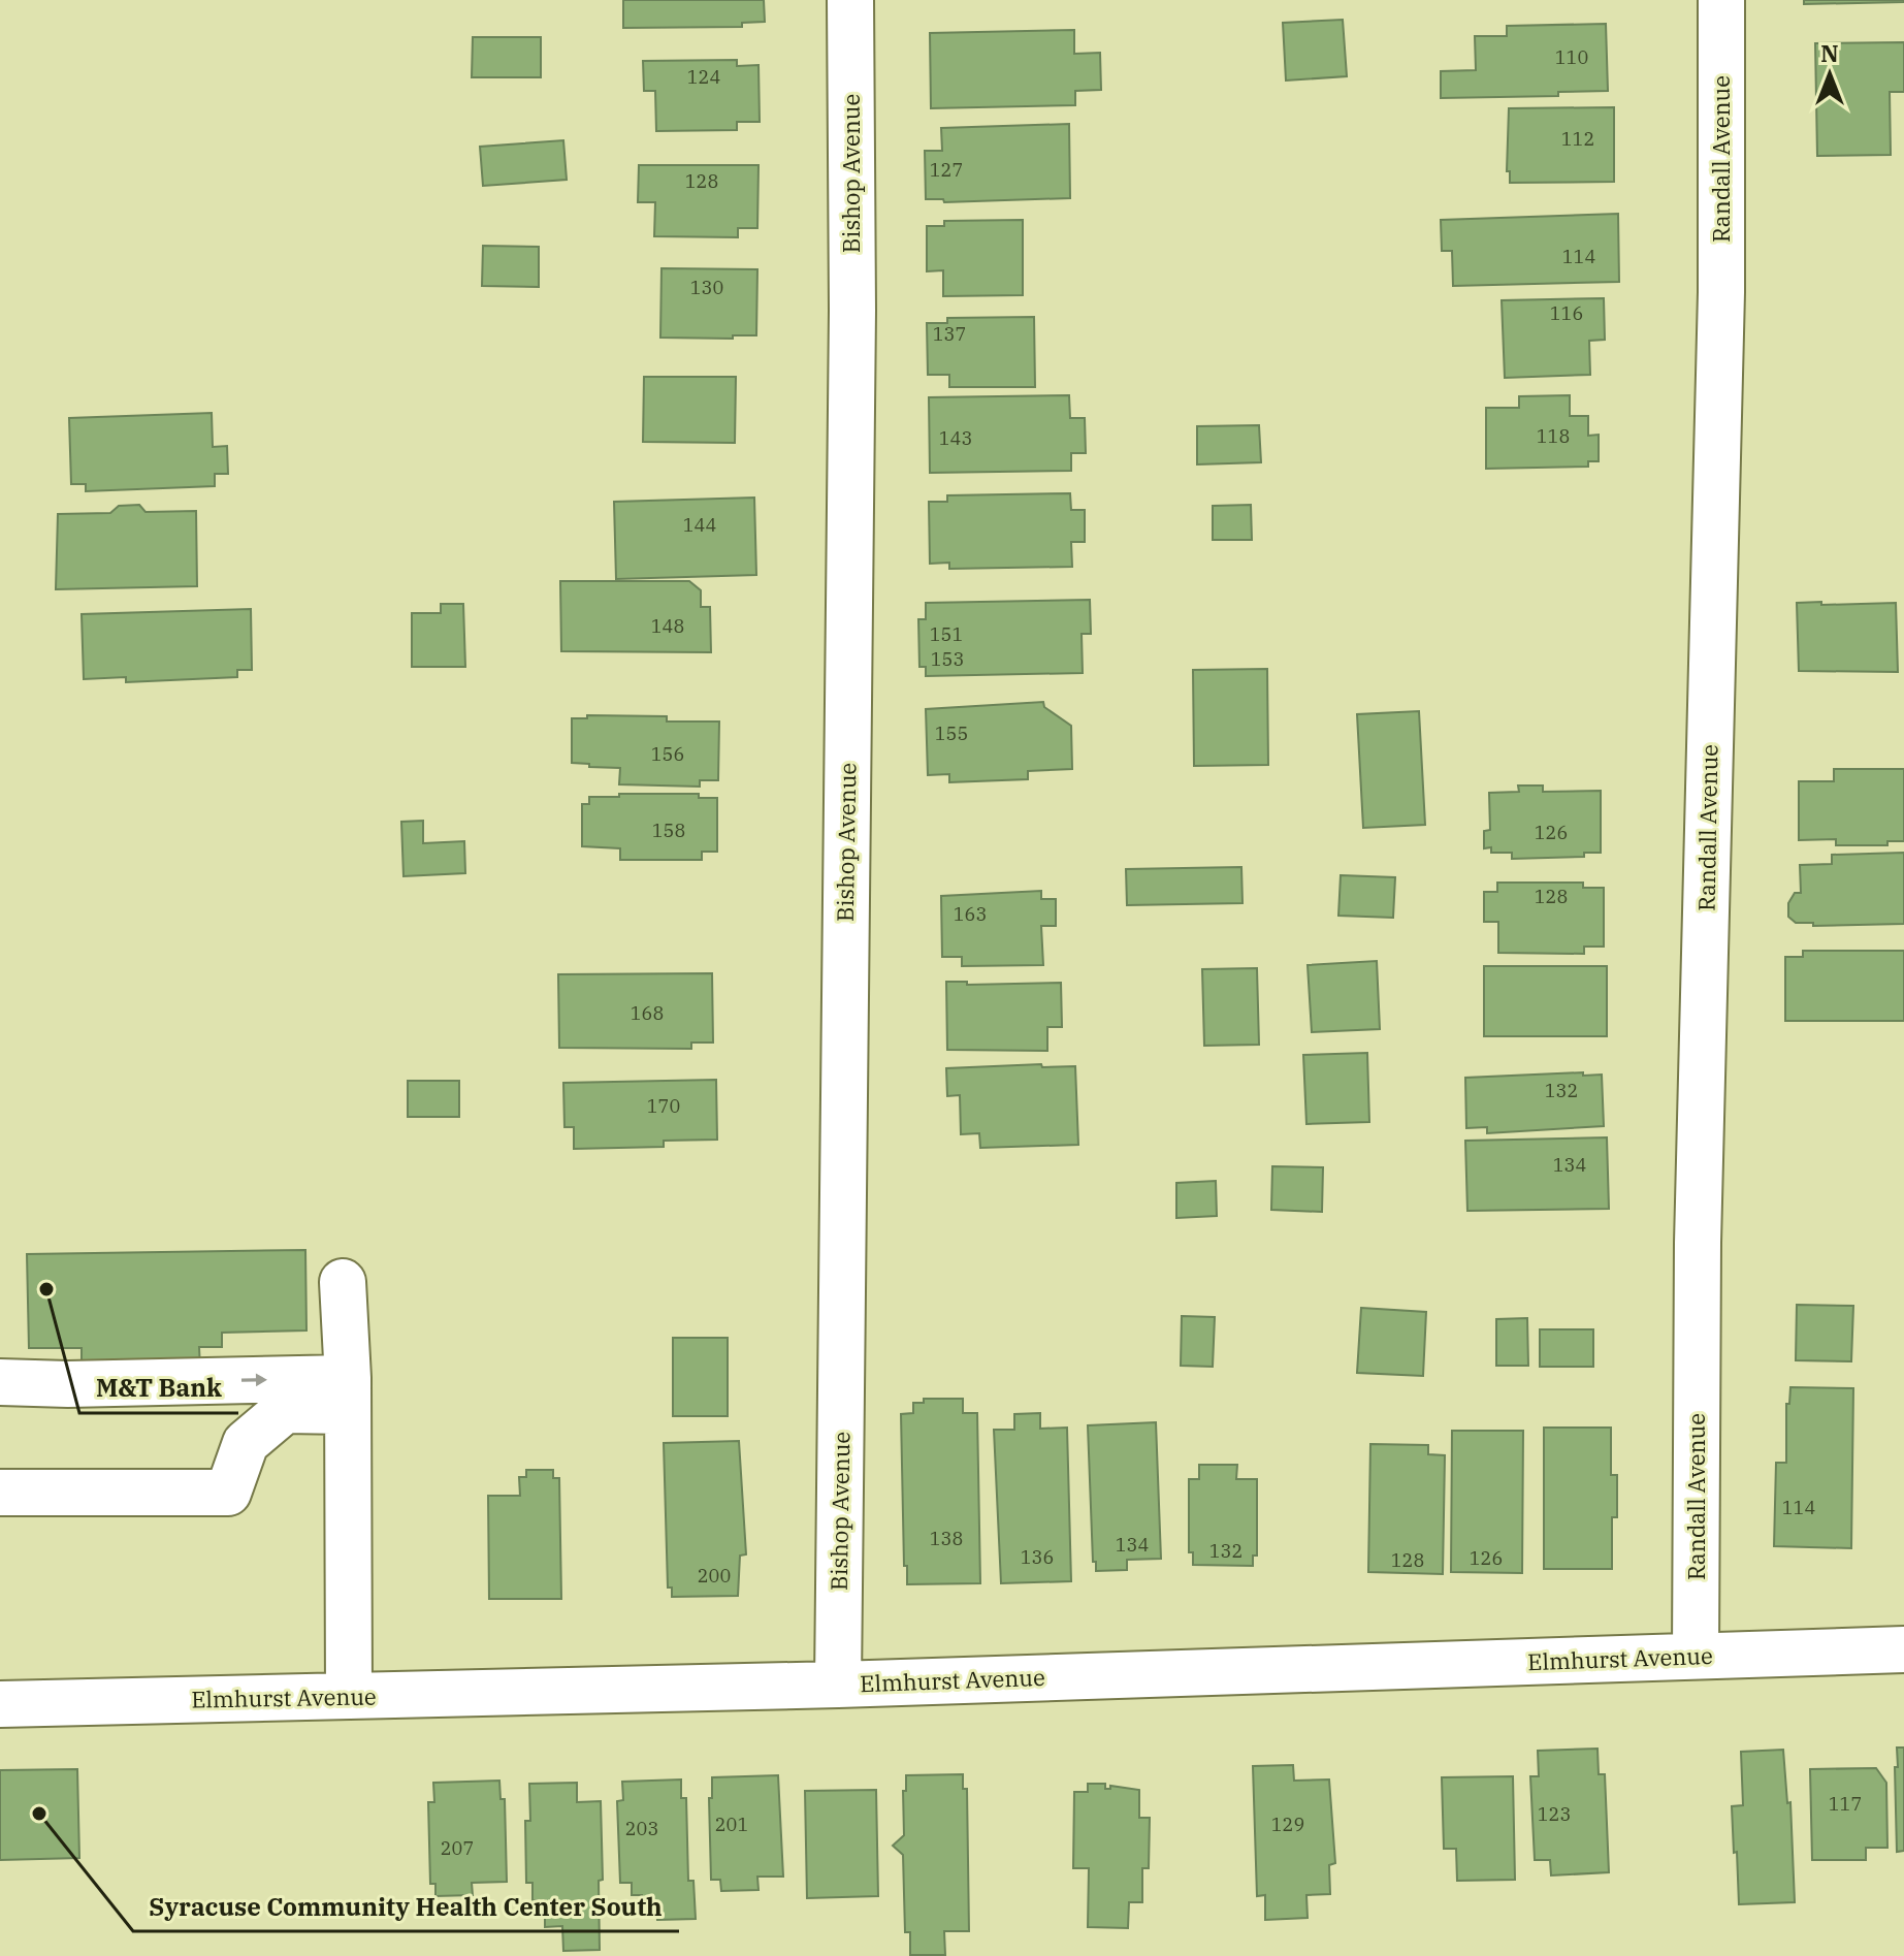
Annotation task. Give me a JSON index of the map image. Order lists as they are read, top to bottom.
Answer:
{
  "streets": {
    "street": ["Randall Avenue", "Bishop Avenue", "Elmhurst Avenue"]
  },
  "crossings": [
    ["Randall Avenue", "Elmhurst Avenue"],
    ["Bishop Avenue", "Elmhurst Avenue"]
  ],
  "places": ["M&T Bank", "Syracuse Community Health Center South"],
  "house_numbers": [
    "110",
    "124",
    "112",
    "127",
    "128",
    "114",
    "130",
    "116",
    "137",
    "118",
    "143",
    "144",
    "148",
    "151",
    "153",
    "155",
    "156",
    "158",
    "126",
    "128",
    "163",
    "168",
    "132",
    "170",
    "134",
    "114",
    "138",
    "134",
    "132",
    "136",
    "126",
    "128",
    "200",
    "117",
    "123",
    "201",
    "129",
    "203",
    "207"
  ],
  "north": "top"
}
